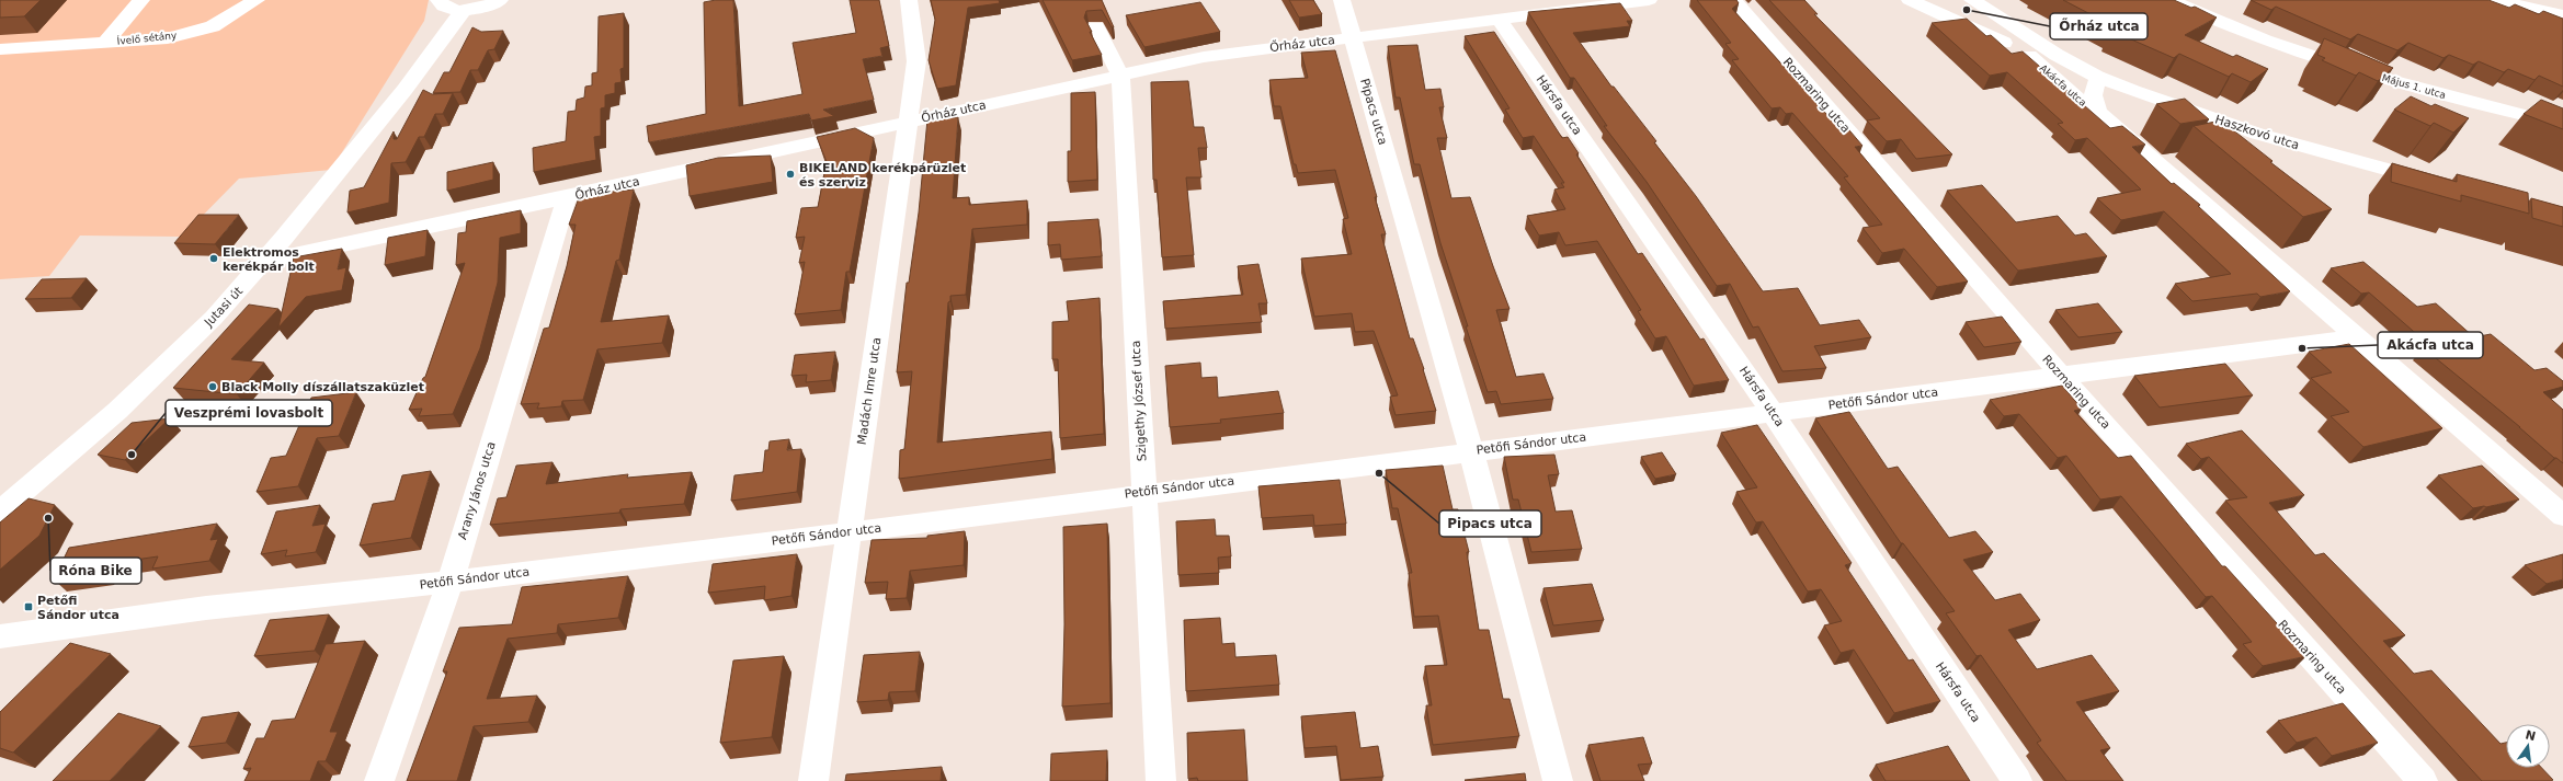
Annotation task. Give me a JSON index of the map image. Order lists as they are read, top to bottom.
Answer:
{
  "streets": {
    "street": [
      "Ívelő sétány",
      "Őrház utca",
      "Akácfa utca",
      "Május 1. utca",
      "Rozmaring utca",
      "Hársfa utca",
      "Pipacs utca",
      "Haszkovó utca",
      "Jutasi út",
      "Madách Imre utca",
      "Petőfi Sándor utca",
      "Szigethy József utca",
      "Arany János utca"
    ]
  },
  "crossings": [
    ["Őrház utca", "Hársfa utca"],
    ["Őrház utca", "Pipacs utca"],
    ["Őrház utca", "Jutasi út"],
    ["Őrház utca", "Madách Imre utca"],
    ["Őrház utca", "Szigethy József utca"],
    ["Őrház utca", "Arany János utca"],
    ["Akácfa utca", "Haszkovó utca"],
    ["Akácfa utca", "Petőfi Sándor utca"],
    ["Rozmaring utca", "Petőfi Sándor utca"],
    ["Hársfa utca", "Petőfi Sándor utca"],
    ["Pipacs utca", "Petőfi Sándor utca"],
    ["Madách Imre utca", "Petőfi Sándor utca"],
    ["Petőfi Sándor utca", "Szigethy József utca"],
    ["Petőfi Sándor utca", "Arany János utca"]
  ],
  "places": {
    "other": [
      "Őrház utca",
      "BIKELAND kerékpárüzlet és szerviz",
      "Elektromos kerékpár bolt",
      "Akácfa utca",
      "Black Molly díszállatszaküzlet",
      "Veszprémi lovasbolt",
      "Pipacs utca",
      "Róna Bike"
    ],
    "transit": ["Petőfi Sándor utca"]
  },
  "north": "top"
}
